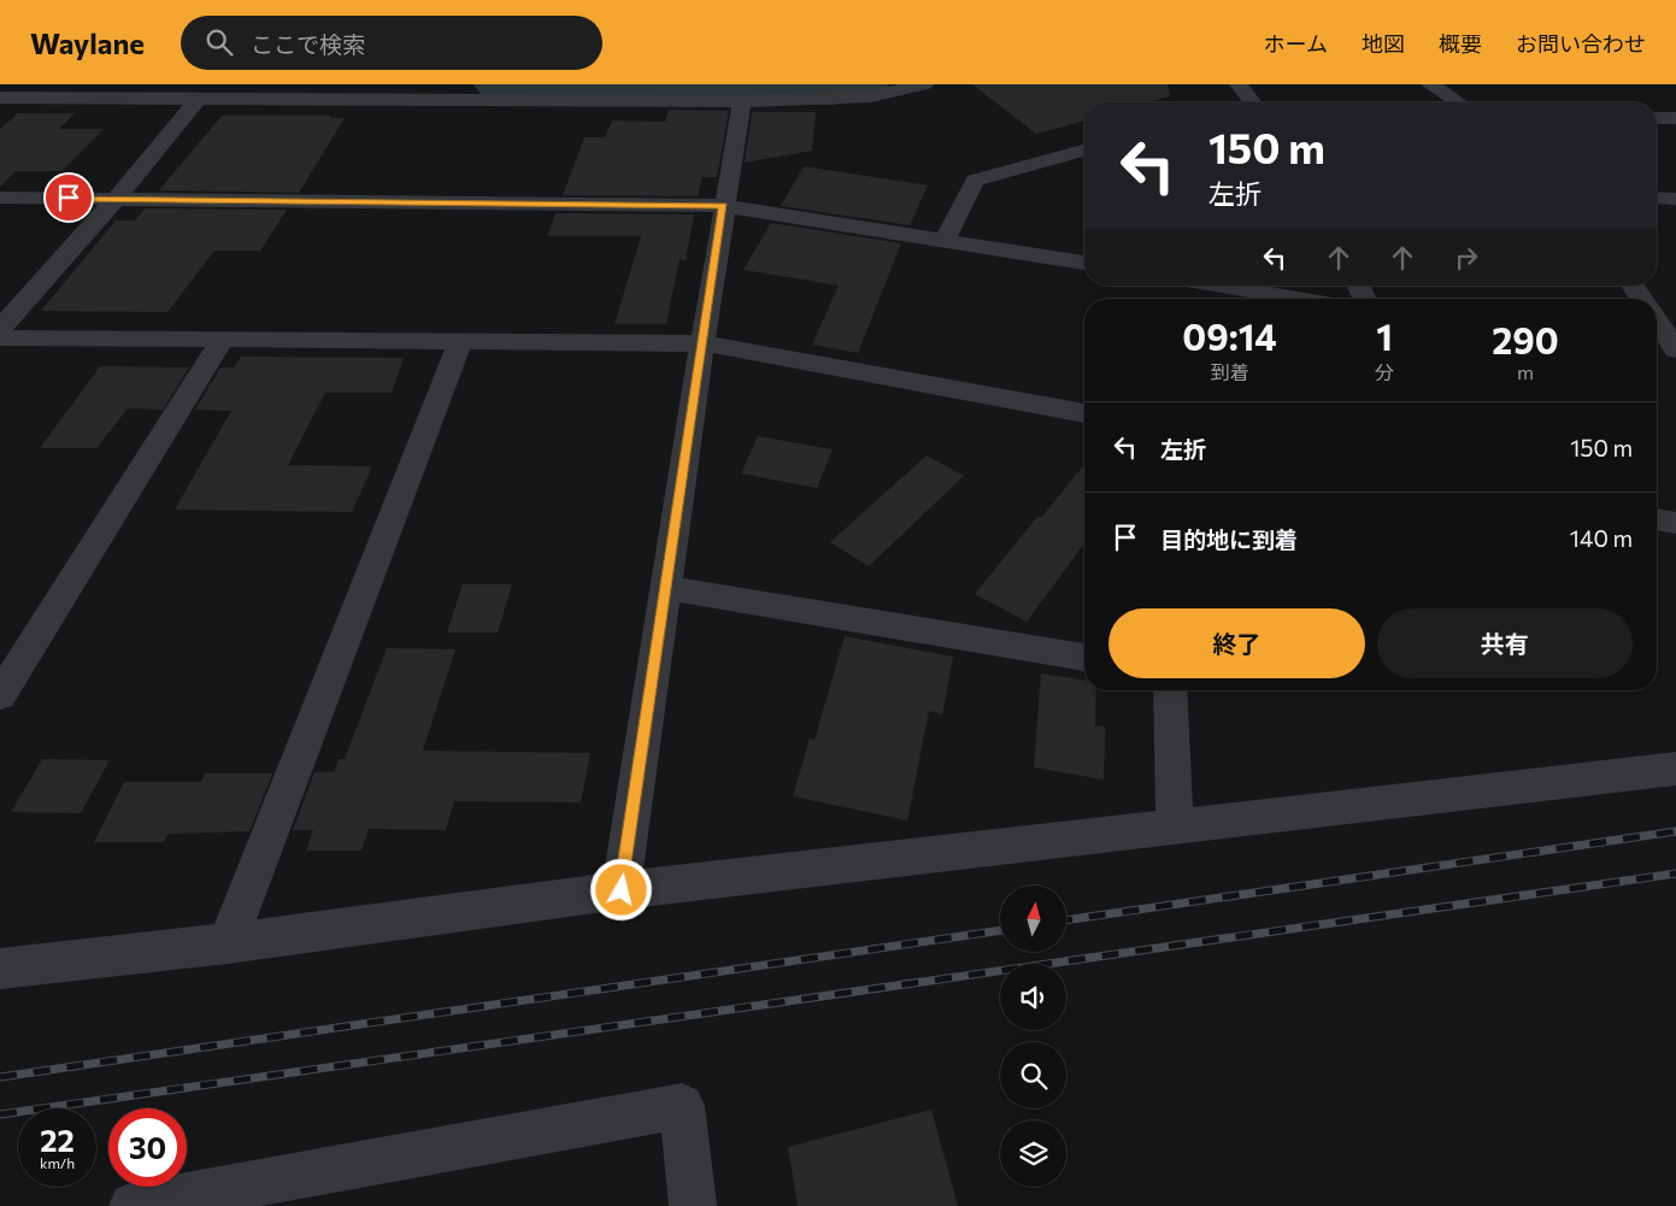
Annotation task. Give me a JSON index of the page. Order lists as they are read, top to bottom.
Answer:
{
  "north": "top",
  "page": {
    "header": "Waylane",
    "search": "ここで検索",
    "nav": [
      "ホーム",
      "地図",
      "概要",
      "お問い合わせ"
    ],
    "turn": ["150 m", "左折"],
    "eta": [
      "09:14",
      "到着",
      "1",
      "分",
      "290",
      "m"
    ],
    "list": [
      {
        "name": "左折",
        "value": "150 m"
      },
      {
        "name": "目的地に到着",
        "value": "140 m"
      }
    ],
    "buttons": ["終了", "共有"],
    "speed": "22 km/h",
    "limit": "30"
  }
}
